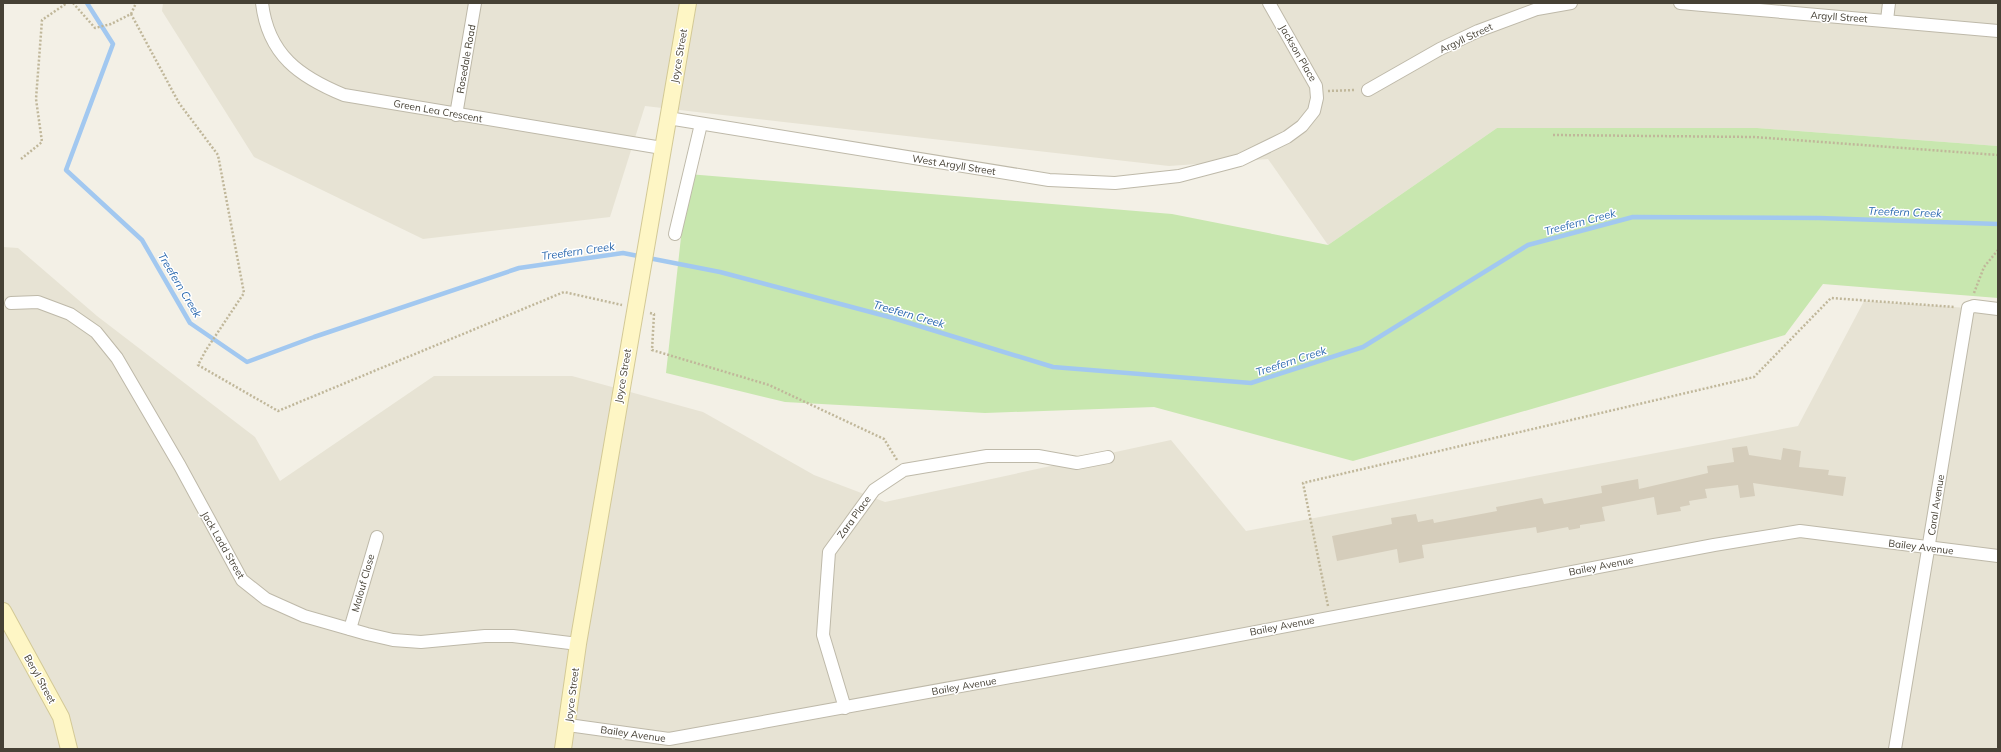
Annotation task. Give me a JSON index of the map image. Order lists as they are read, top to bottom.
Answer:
{
  "streets": {
    "street": [
      "Argyll Street",
      "Jackson Place",
      "Joyce Street",
      "Rosedale Road",
      "Green Lea Crescent",
      "West Argyll Street",
      "Coral Avenue",
      "Zara Place",
      "Jack Ladd Street",
      "Bailey Avenue",
      "Malouf Close",
      "Beryl Street"
    ]
  },
  "crossings": [
    ["Jackson Place", "West Argyll Street"],
    ["Joyce Street", "Green Lea Crescent"],
    ["Joyce Street", "West Argyll Street"],
    ["Joyce Street", "Jack Ladd Street"],
    ["Joyce Street", "Bailey Avenue"],
    ["Rosedale Road", "Green Lea Crescent"],
    ["Coral Avenue", "Bailey Avenue"],
    ["Zara Place", "Bailey Avenue"],
    ["Jack Ladd Street", "Malouf Close"]
  ],
  "water": ["Treefern Creek"]
}
